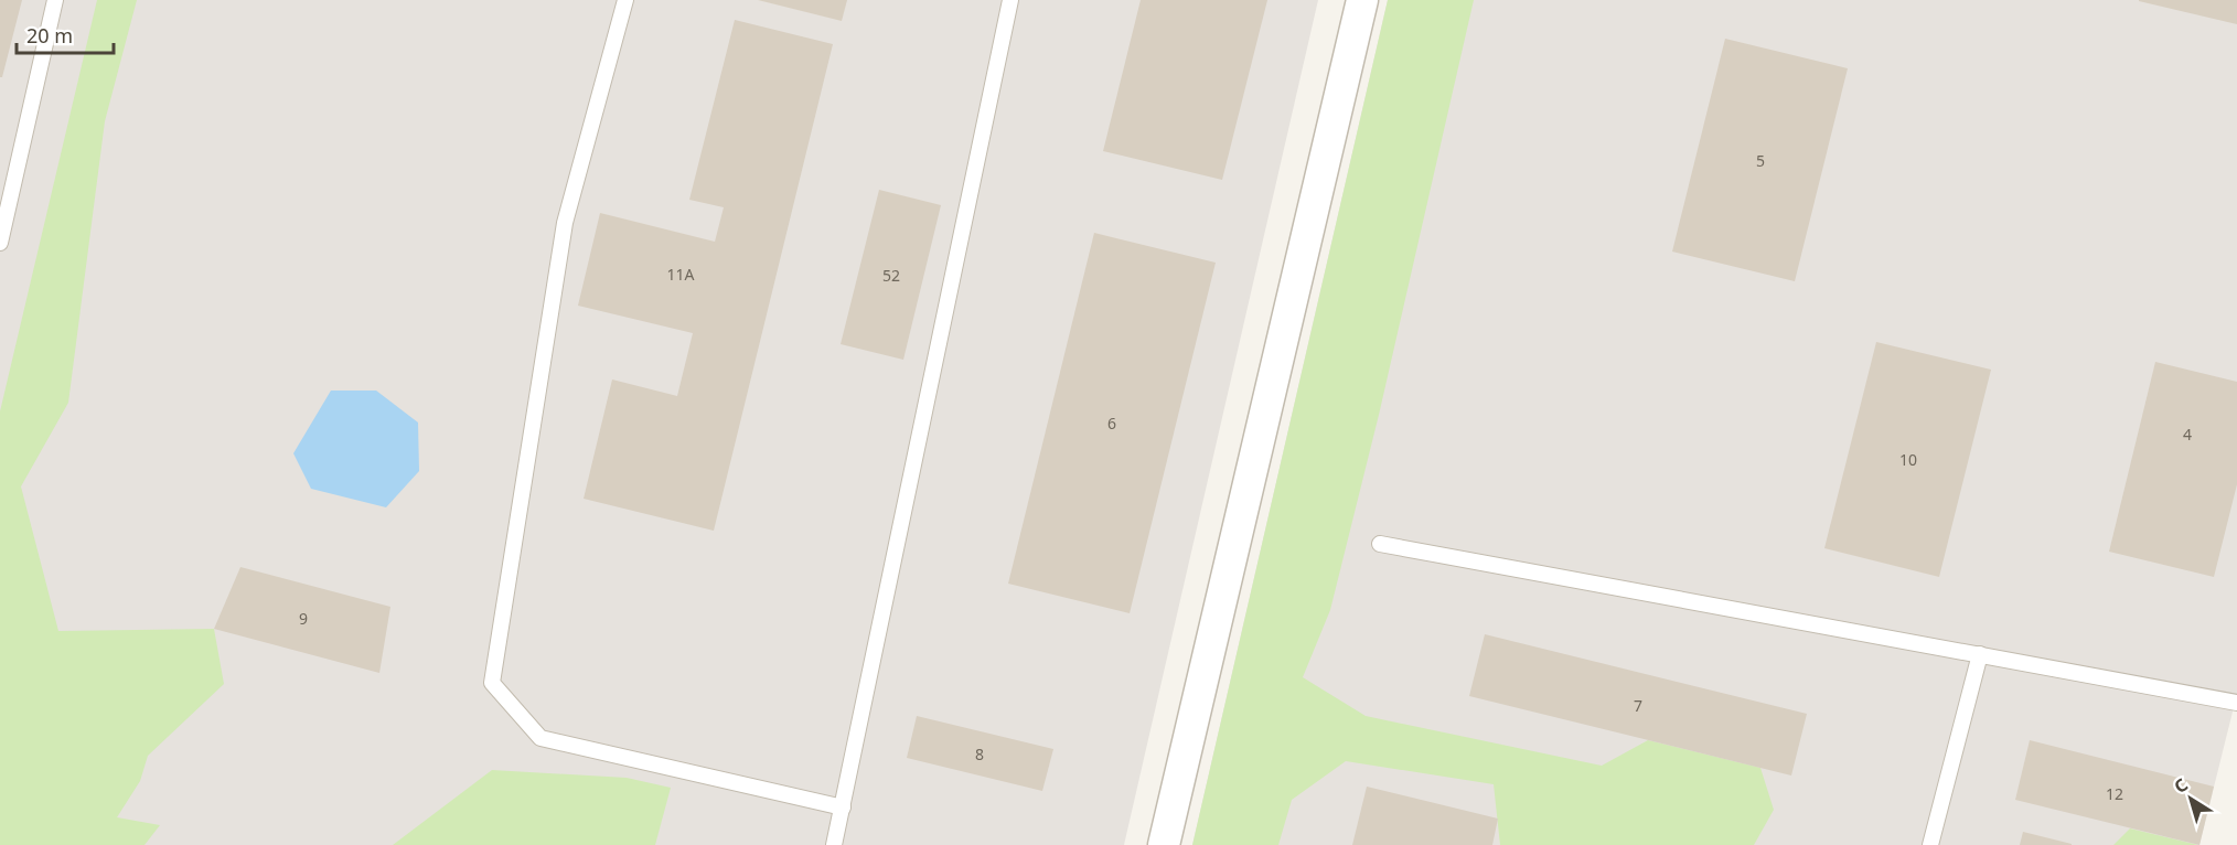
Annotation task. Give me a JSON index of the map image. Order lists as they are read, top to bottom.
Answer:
{
  "house_numbers": [
    "5",
    "11А",
    "52",
    "6",
    "4",
    "10",
    "9",
    "7",
    "8",
    "12"
  ],
  "scale_bar": "20 m",
  "north": "top left"
}
